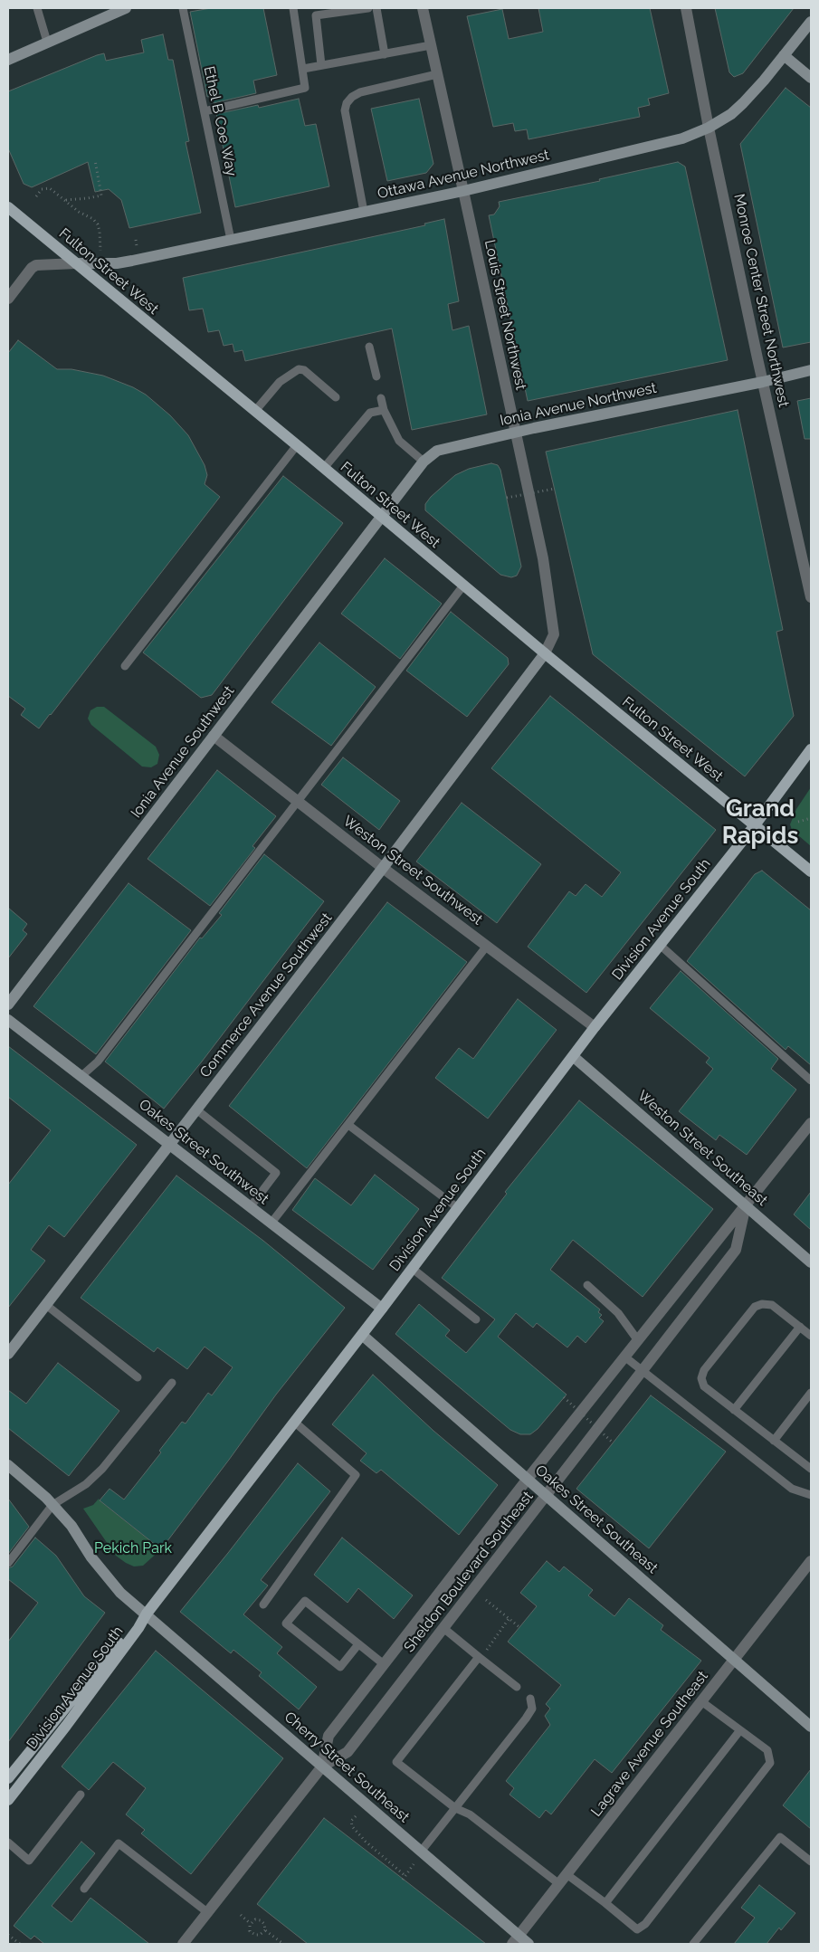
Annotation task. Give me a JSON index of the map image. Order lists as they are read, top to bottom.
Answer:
{
  "streets": {
    "main road": ["Fulton Street West", "Division Avenue South"],
    "street": [
      "Ottawa Avenue Northwest",
      "Monroe Center Street Northwest",
      "Louis Street Northwest",
      "Ionia Avenue Northwest",
      "Ionia Avenue Southwest",
      "Weston Street Southwest",
      "Commerce Avenue Southwest",
      "Weston Street Southeast",
      "Oakes Street Southwest",
      "Oakes Street Southeast",
      "Sheldon Boulevard Southeast",
      "Lagrave Avenue Southeast",
      "Cherry Street Southeast"
    ],
    "lane": ["Ethel B Coe Way"]
  },
  "crossings": [
    ["Ethel B Coe Way", "Ottawa Avenue Northwest"],
    ["Ottawa Avenue Northwest", "Fulton Street West"],
    ["Ottawa Avenue Northwest", "Monroe Center Street Northwest"],
    ["Ottawa Avenue Northwest", "Louis Street Northwest"],
    ["Fulton Street West", "Louis Street Northwest"],
    ["Fulton Street West", "Ionia Avenue Northwest"],
    ["Fulton Street West", "Ionia Avenue Southwest"],
    ["Fulton Street West", "Division Avenue South"],
    ["Fulton Street West", "Commerce Avenue Southwest"],
    ["Monroe Center Street Northwest", "Ionia Avenue Northwest"],
    ["Louis Street Northwest", "Ionia Avenue Northwest"],
    ["Louis Street Northwest", "Commerce Avenue Southwest"],
    ["Ionia Avenue Northwest", "Ionia Avenue Southwest"],
    ["Ionia Avenue Southwest", "Weston Street Southwest"],
    ["Weston Street Southwest", "Division Avenue South"],
    ["Weston Street Southwest", "Commerce Avenue Southwest"],
    ["Division Avenue South", "Weston Street Southeast"],
    ["Division Avenue South", "Oakes Street Southwest"],
    ["Division Avenue South", "Oakes Street Southeast"],
    ["Division Avenue South", "Cherry Street Southeast"],
    ["Commerce Avenue Southwest", "Oakes Street Southwest"],
    ["Weston Street Southeast", "Sheldon Boulevard Southeast"],
    ["Oakes Street Southeast", "Sheldon Boulevard Southeast"],
    ["Oakes Street Southeast", "Lagrave Avenue Southeast"],
    ["Sheldon Boulevard Southeast", "Cherry Street Southeast"],
    ["Lagrave Avenue Southeast", "Cherry Street Southeast"]
  ],
  "districts": ["Grand Rapids"],
  "parks": ["Pekich Park"]
}
